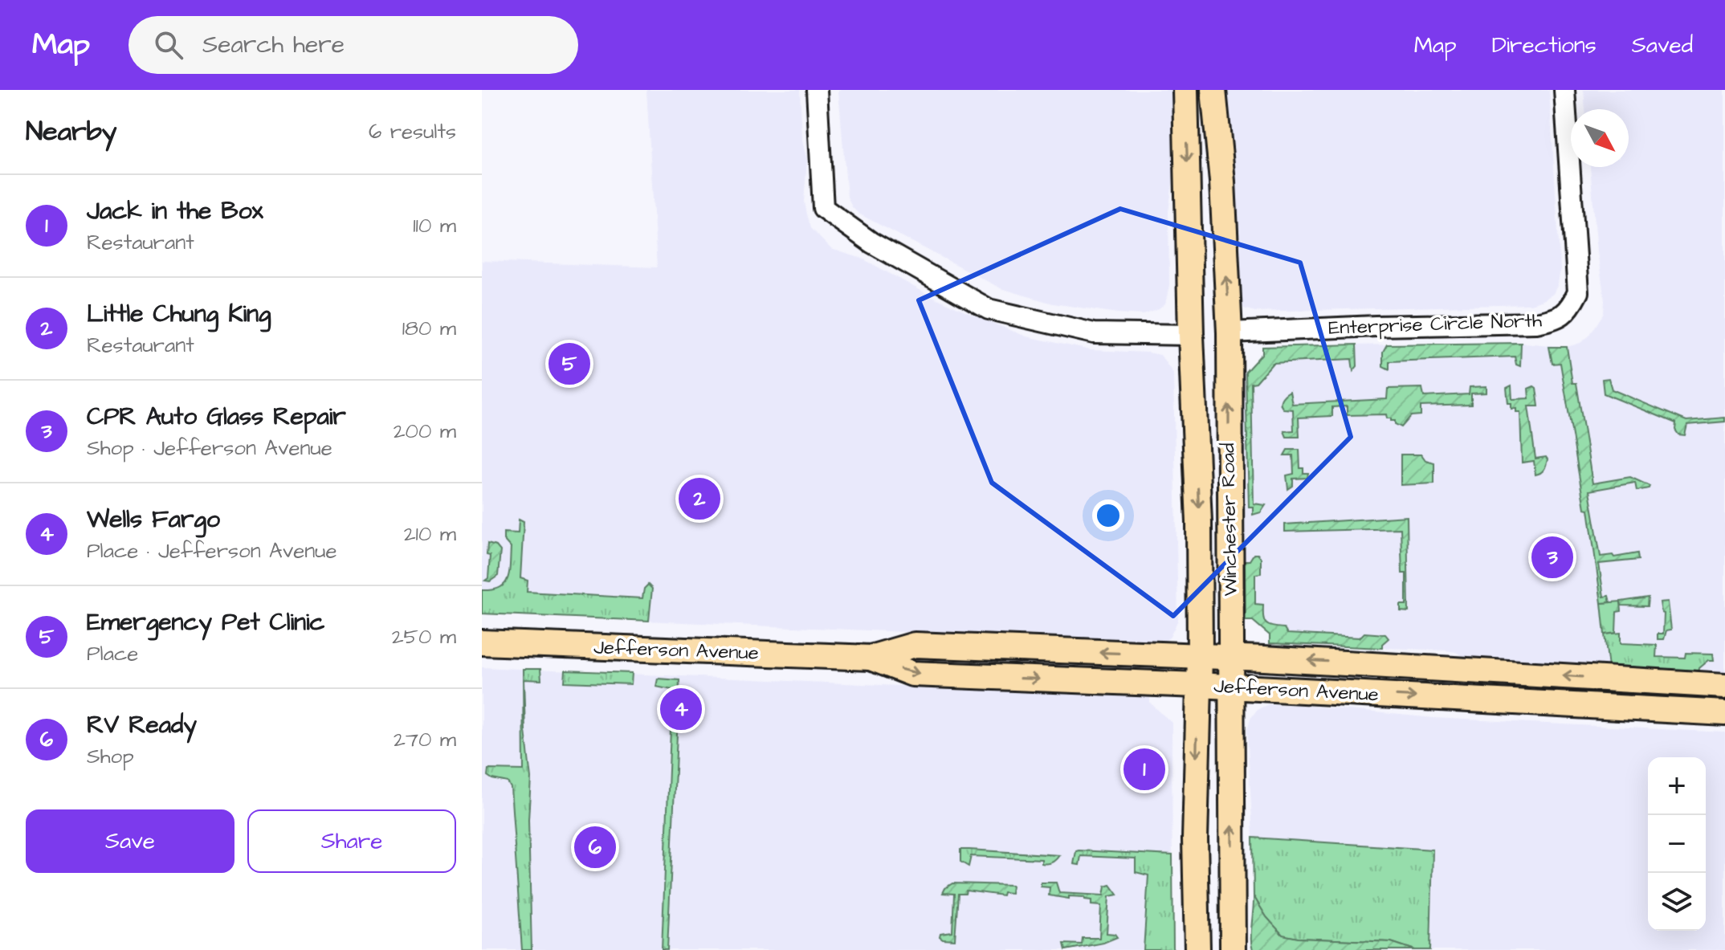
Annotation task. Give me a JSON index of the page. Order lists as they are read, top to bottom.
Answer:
{
  "streets": {
    "main road": ["Winchester Road", "Jefferson Avenue"],
    "street": ["Enterprise Circle North"]
  },
  "crossings": [
    ["Enterprise Circle North", "Winchester Road"],
    ["Winchester Road", "Jefferson Avenue"]
  ],
  "north": "bottom right",
  "page": {
    "header": "Map",
    "search": "Search here",
    "nav": ["Map", "Directions", "Saved"],
    "heading": ["Nearby", "6 results"],
    "list": [
      {
        "mark": "1",
        "name": "Jack in the Box",
        "note": "Restaurant",
        "value": "110 m"
      },
      {
        "mark": "2",
        "name": "Little Chung King",
        "note": "Restaurant",
        "value": "180 m"
      },
      {
        "mark": "3",
        "name": "CPR Auto Glass Repair",
        "note": "Shop · Jefferson Avenue",
        "value": "200 m"
      },
      {
        "mark": "4",
        "name": "Wells Fargo",
        "note": "Place · Jefferson Avenue",
        "value": "210 m"
      },
      {
        "mark": "5",
        "name": "Emergency Pet Clinic",
        "note": "Place",
        "value": "250 m"
      },
      {
        "mark": "6",
        "name": "RV Ready",
        "note": "Shop",
        "value": "270 m"
      }
    ],
    "pins": [
      "5",
      "2",
      "3",
      "4",
      "1",
      "6"
    ],
    "map_buttons": ["+", "−"],
    "buttons": ["Save", "Share"]
  }
}
